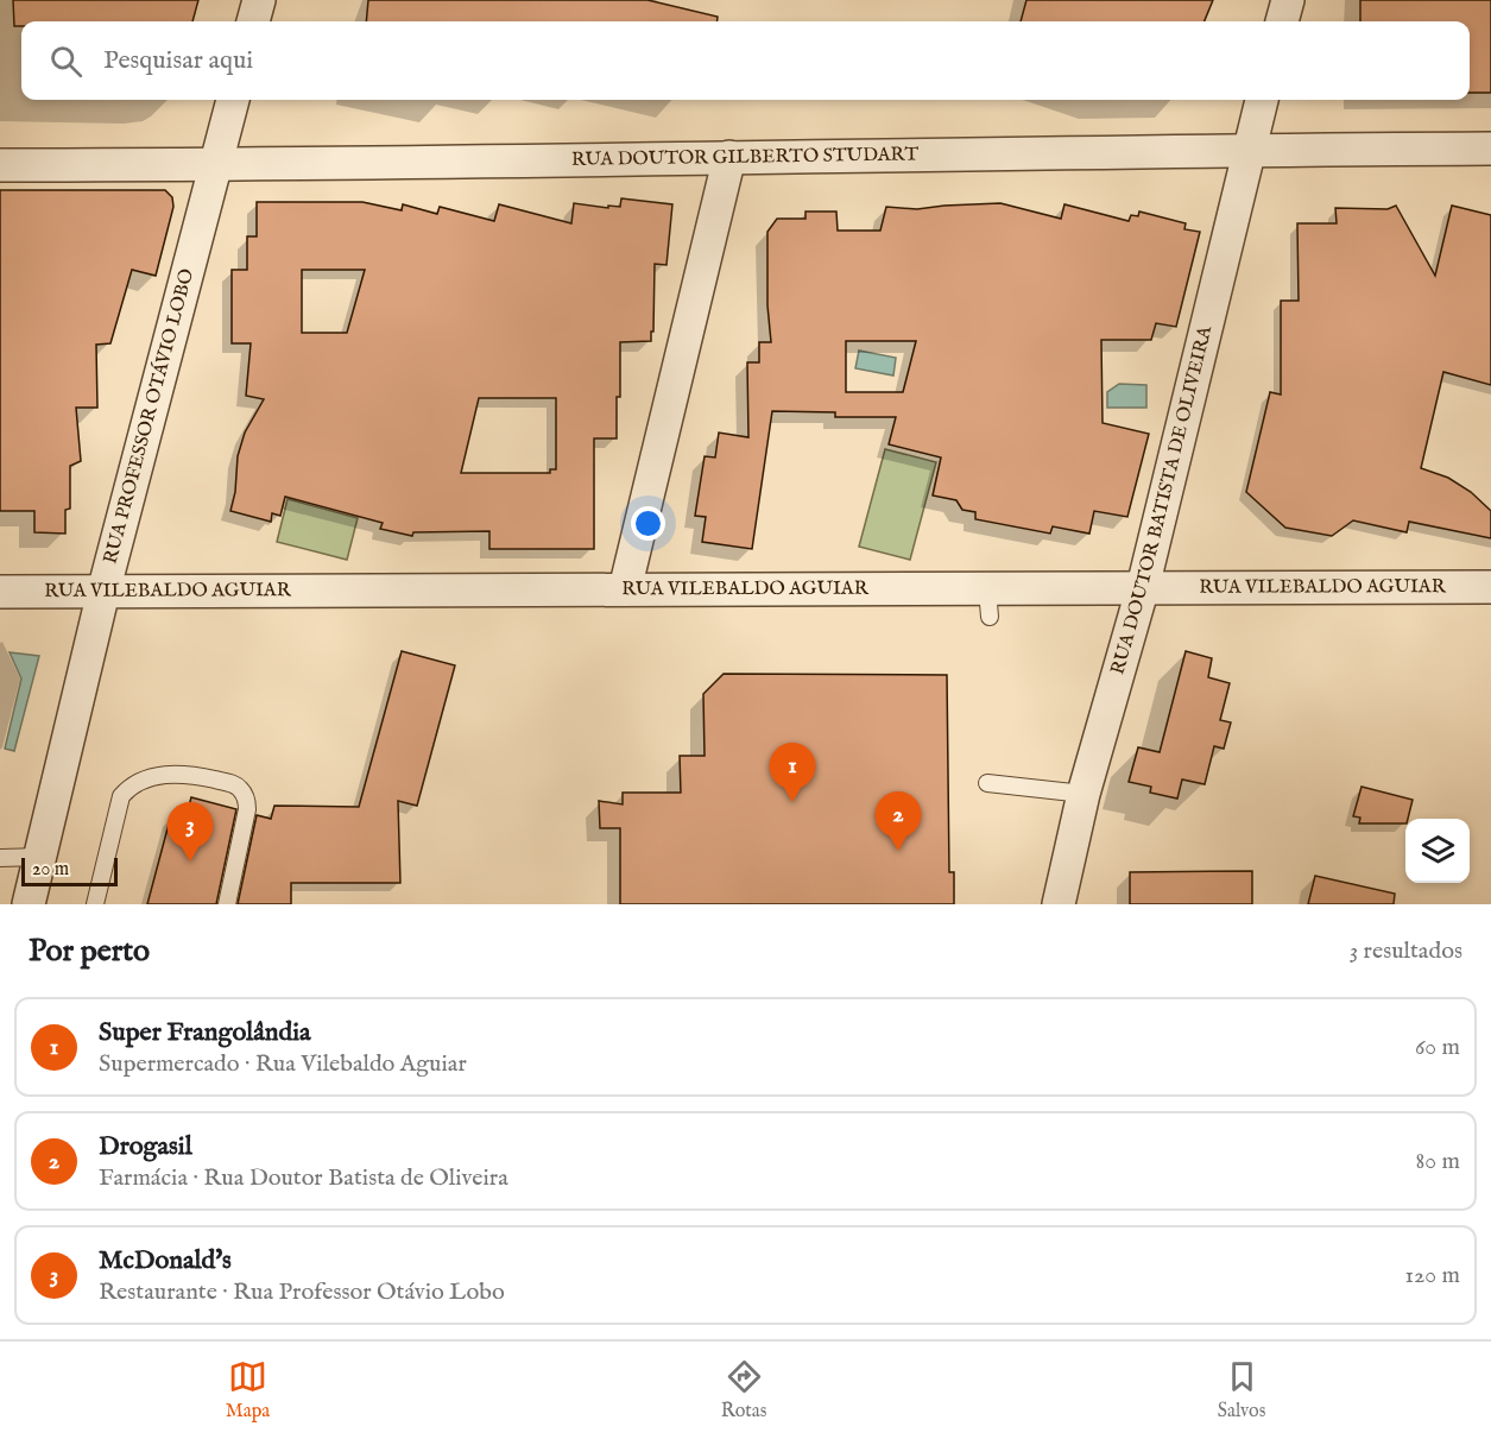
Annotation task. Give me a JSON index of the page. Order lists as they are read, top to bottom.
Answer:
{
  "streets": {
    "street": [
      "RUA DOUTOR GILBERTO STUDART",
      "RUA PROFESSOR OTÁVIO LOBO",
      "RUA DOUTOR BATISTA DE OLIVEIRA",
      "RUA VILEBALDO AGUIAR"
    ]
  },
  "crossings": [
    ["RUA DOUTOR GILBERTO STUDART", "RUA PROFESSOR OTÁVIO LOBO"],
    ["RUA DOUTOR GILBERTO STUDART", "RUA DOUTOR BATISTA DE OLIVEIRA"],
    ["RUA PROFESSOR OTÁVIO LOBO", "RUA VILEBALDO AGUIAR"],
    ["RUA DOUTOR BATISTA DE OLIVEIRA", "RUA VILEBALDO AGUIAR"]
  ],
  "scale_bar": "20 m",
  "page": {
    "search": "Pesquisar aqui",
    "pins": ["1", "2", "3"],
    "scale": "20 m",
    "heading": ["Por perto", "3 resultados"],
    "list": [
      {
        "mark": "1",
        "name": "Super Frangolândia",
        "note": "Supermercado · Rua Vilebaldo Aguiar",
        "value": "60 m"
      },
      {
        "mark": "2",
        "name": "Drogasil",
        "note": "Farmácia · Rua Doutor Batista de Oliveira",
        "value": "80 m"
      },
      {
        "mark": "3",
        "name": "McDonald's",
        "note": "Restaurante · Rua Professor Otávio Lobo",
        "value": "120 m"
      }
    ],
    "nav": ["Mapa", "Rotas", "Salvos"]
  }
}
